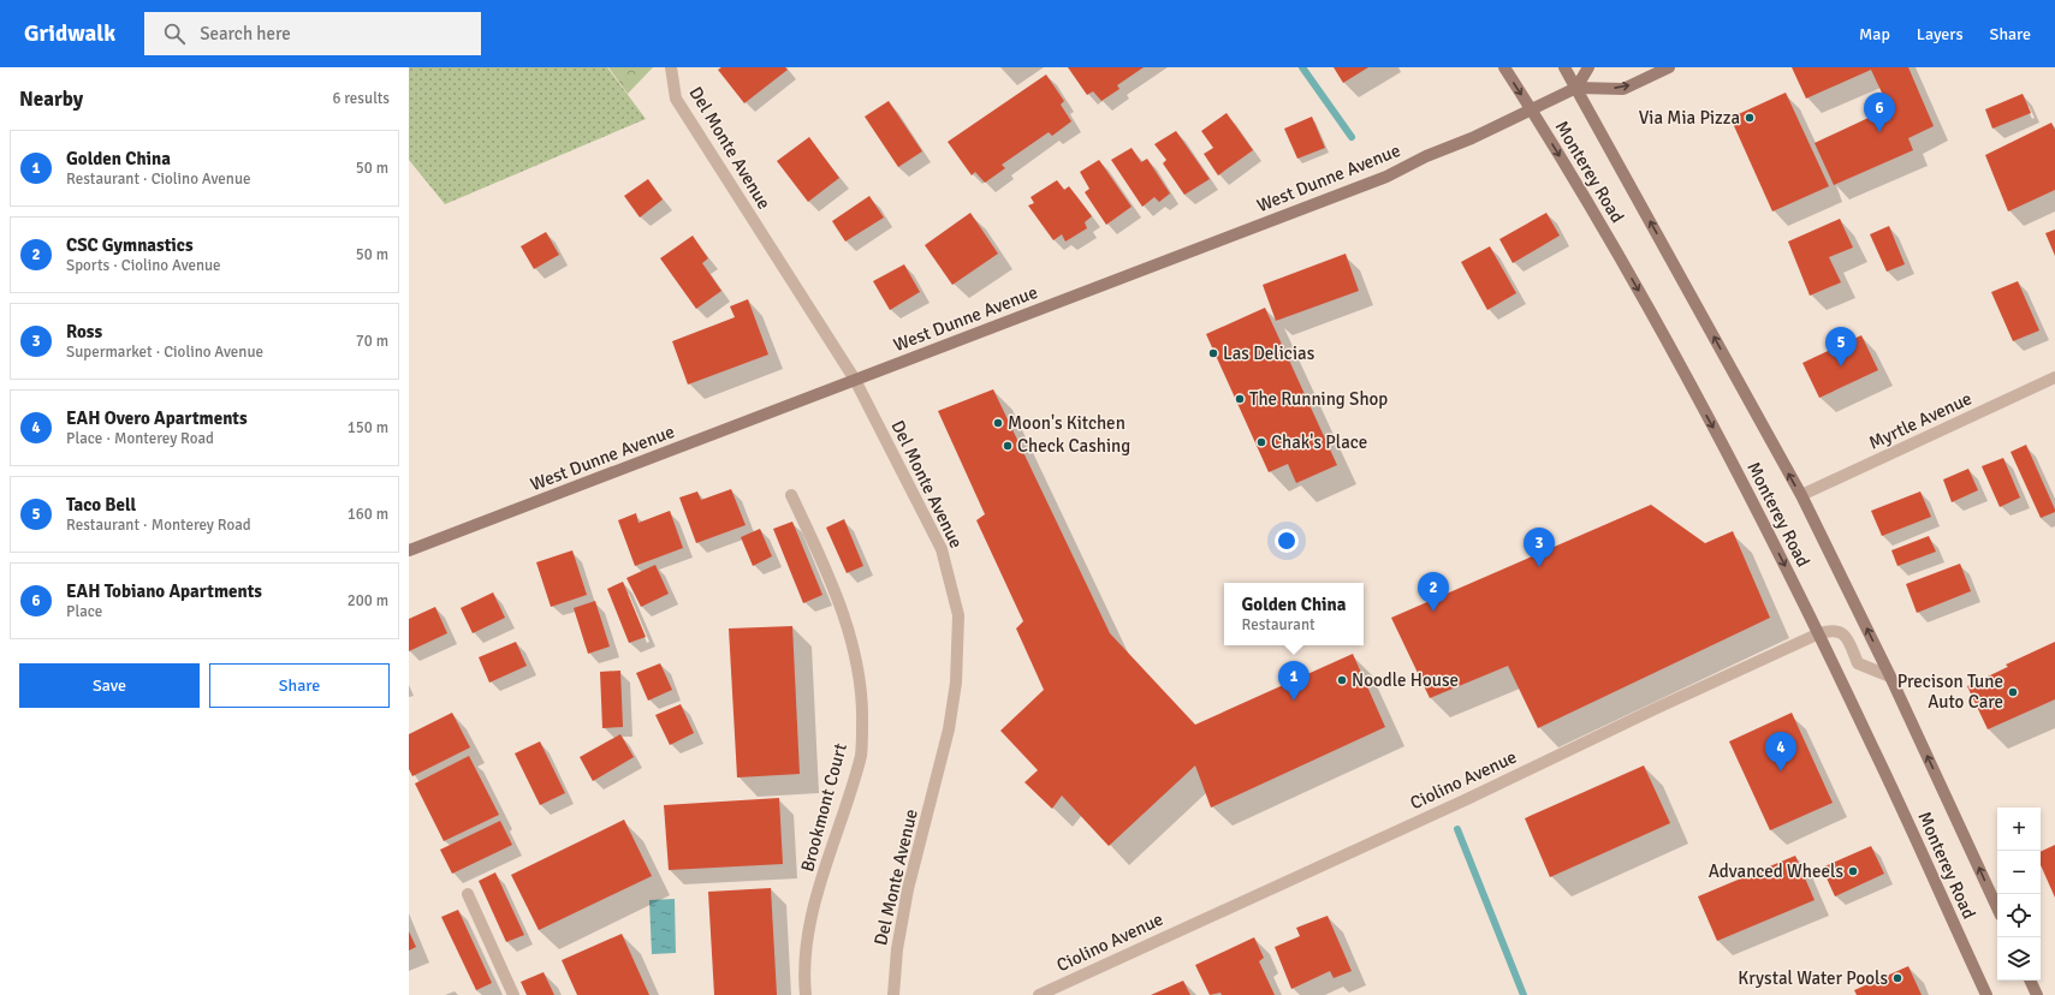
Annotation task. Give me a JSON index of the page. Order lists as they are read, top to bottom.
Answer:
{
  "streets": {
    "main road": ["Monterey Road", "West Dunne Avenue"],
    "street": [
      "Del Monte Avenue",
      "Myrtle Avenue",
      "Ciolino Avenue",
      "Brookmont Court"
    ]
  },
  "crossings": [
    ["Del Monte Avenue", "West Dunne Avenue"],
    ["Monterey Road", "West Dunne Avenue"],
    ["Monterey Road", "Myrtle Avenue"],
    ["Monterey Road", "Ciolino Avenue"]
  ],
  "places": [
    "Via Mia Pizza",
    "Las Delicias",
    "The Running Shop",
    "Moon's Kitchen",
    "Chak's Place",
    "Check Cashing",
    "Noodle House",
    "Precison Tune Auto Care",
    "Advanced Wheels",
    "Krystal Water Pools"
  ],
  "page": {
    "header": "Gridwalk",
    "search": "Search here",
    "nav": ["Map", "Layers", "Share"],
    "heading": ["Nearby", "6 results"],
    "pins": [
      "6",
      "5",
      "3",
      "2",
      "1",
      "4"
    ],
    "list": [
      {
        "mark": "1",
        "name": "Golden China",
        "note": "Restaurant · Ciolino Avenue",
        "value": "50 m"
      },
      {
        "mark": "2",
        "name": "CSC Gymnastics",
        "note": "Sports · Ciolino Avenue",
        "value": "50 m"
      },
      {
        "mark": "3",
        "name": "Ross",
        "note": "Supermarket · Ciolino Avenue",
        "value": "70 m"
      },
      {
        "mark": "4",
        "name": "EAH Overo Apartments",
        "note": "Place · Monterey Road",
        "value": "150 m"
      },
      {
        "mark": "5",
        "name": "Taco Bell",
        "note": "Restaurant · Monterey Road",
        "value": "160 m"
      },
      {
        "mark": "6",
        "name": "EAH Tobiano Apartments",
        "note": "Place",
        "value": "200 m"
      }
    ],
    "popup": ["Golden China", "Restaurant"],
    "buttons": ["Save", "Share"],
    "map_buttons": ["+", "−"]
  }
}
